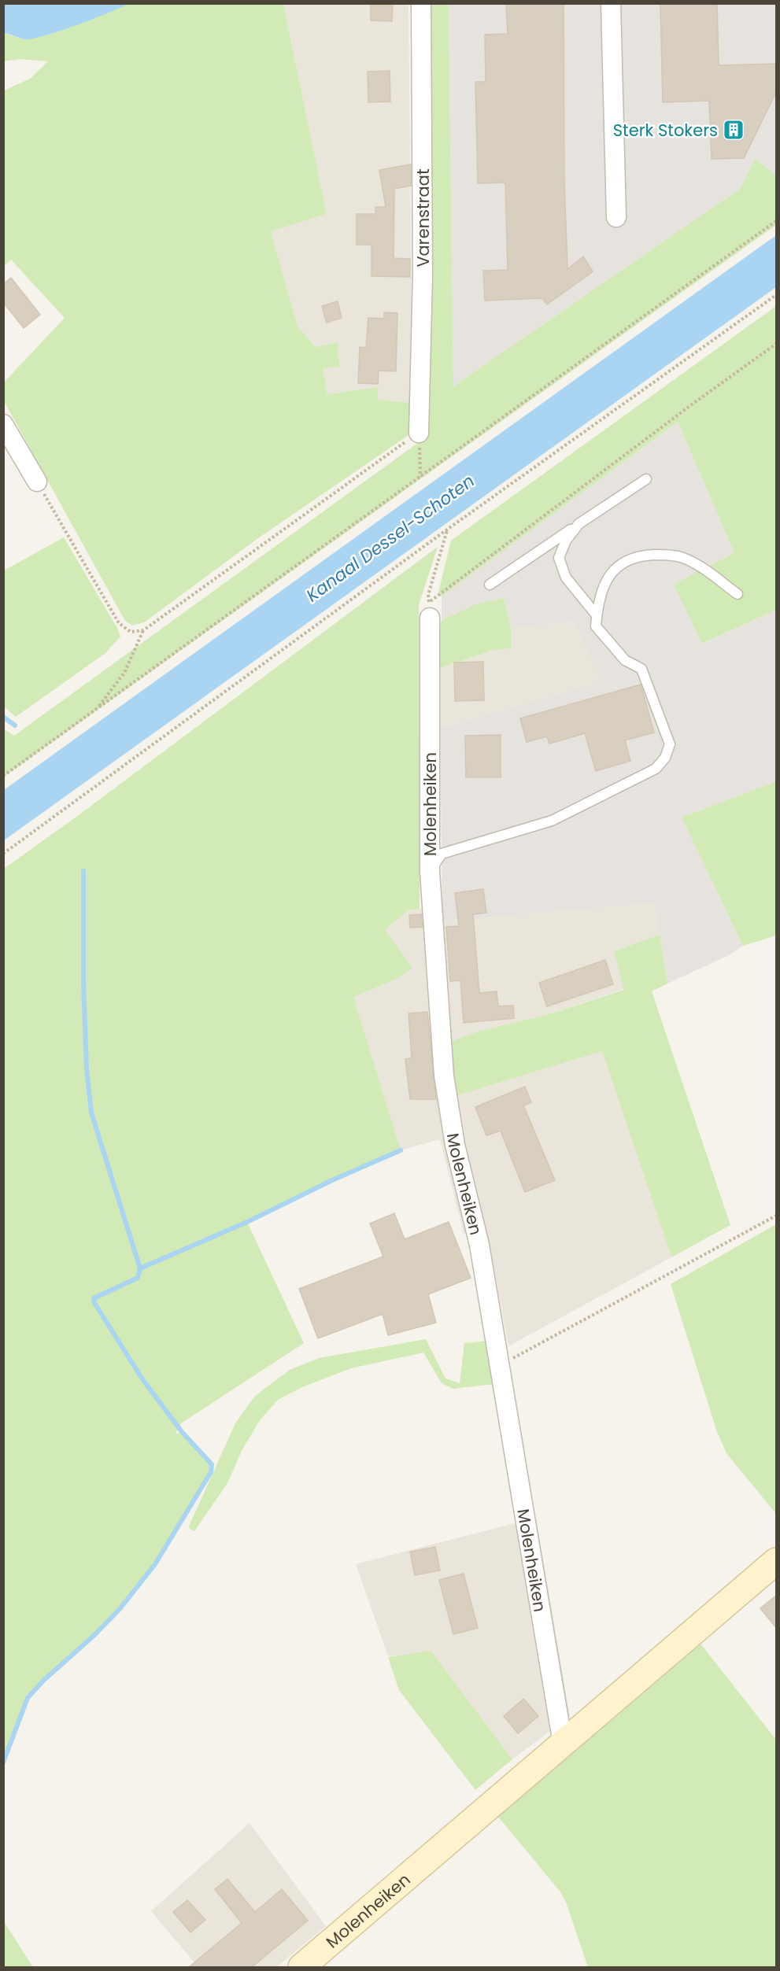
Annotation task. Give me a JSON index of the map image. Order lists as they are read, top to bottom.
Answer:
{
  "streets": {
    "street": ["Varenstraat", "Molenheiken"]
  },
  "water": ["Kanaal Dessel-Schoten"],
  "places": {
    "building": ["Sterk Stokers"]
  }
}
